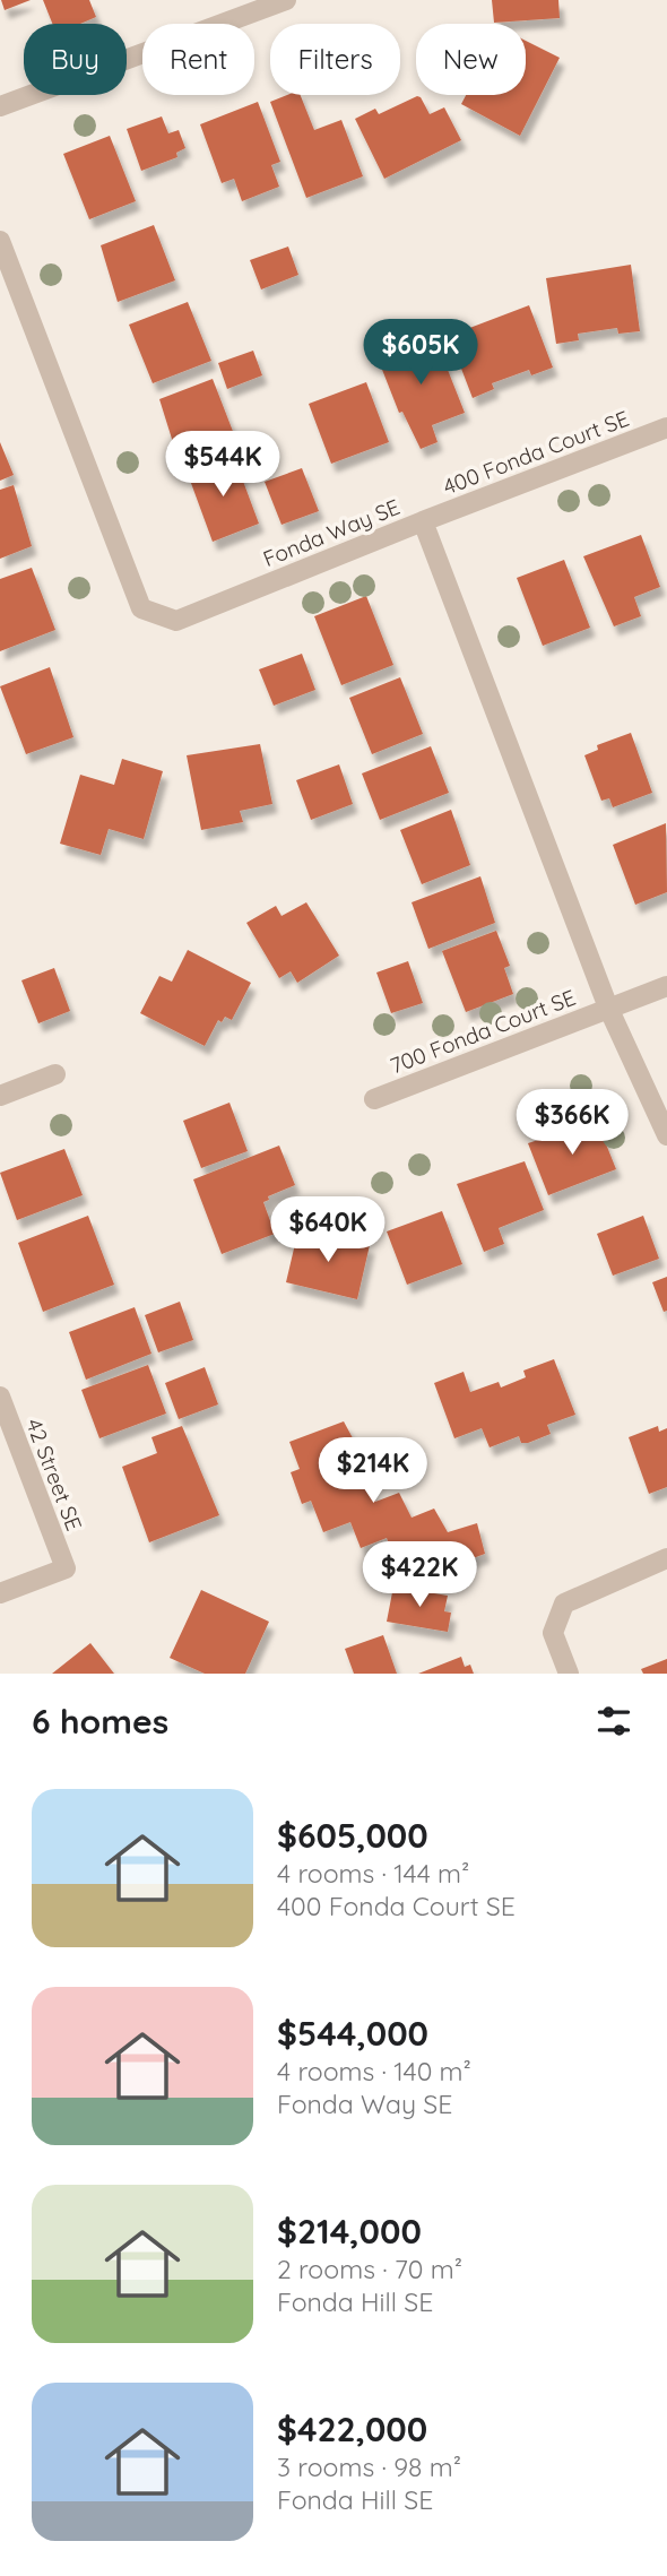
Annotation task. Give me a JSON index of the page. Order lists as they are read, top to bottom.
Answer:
{
  "streets": {
    "street": [
      "400 Fonda Court SE",
      "Fonda Way SE",
      "700 Fonda Court SE",
      "42 Street SE"
    ]
  },
  "crossings": [
    ["400 Fonda Court SE", "Fonda Way SE"],
    ["Fonda Way SE", "700 Fonda Court SE"]
  ],
  "page": {
    "chip": [
      "Buy",
      "Rent",
      "Filters",
      "New"
    ],
    "price": [
      "$605K",
      "$544K",
      "$366K",
      "$640K",
      "$214K",
      "$422K"
    ],
    "heading": "6 homes",
    "list": [
      {
        "name": "$605,000",
        "note": "4 rooms · 144 m² · 400 Fonda Court SE"
      },
      {
        "name": "$544,000",
        "note": "4 rooms · 140 m² · Fonda Way SE"
      },
      {
        "name": "$214,000",
        "note": "2 rooms · 70 m² · Fonda Hill SE"
      },
      {
        "name": "$422,000",
        "note": "3 rooms · 98 m² · Fonda Hill SE"
      }
    ]
  }
}
